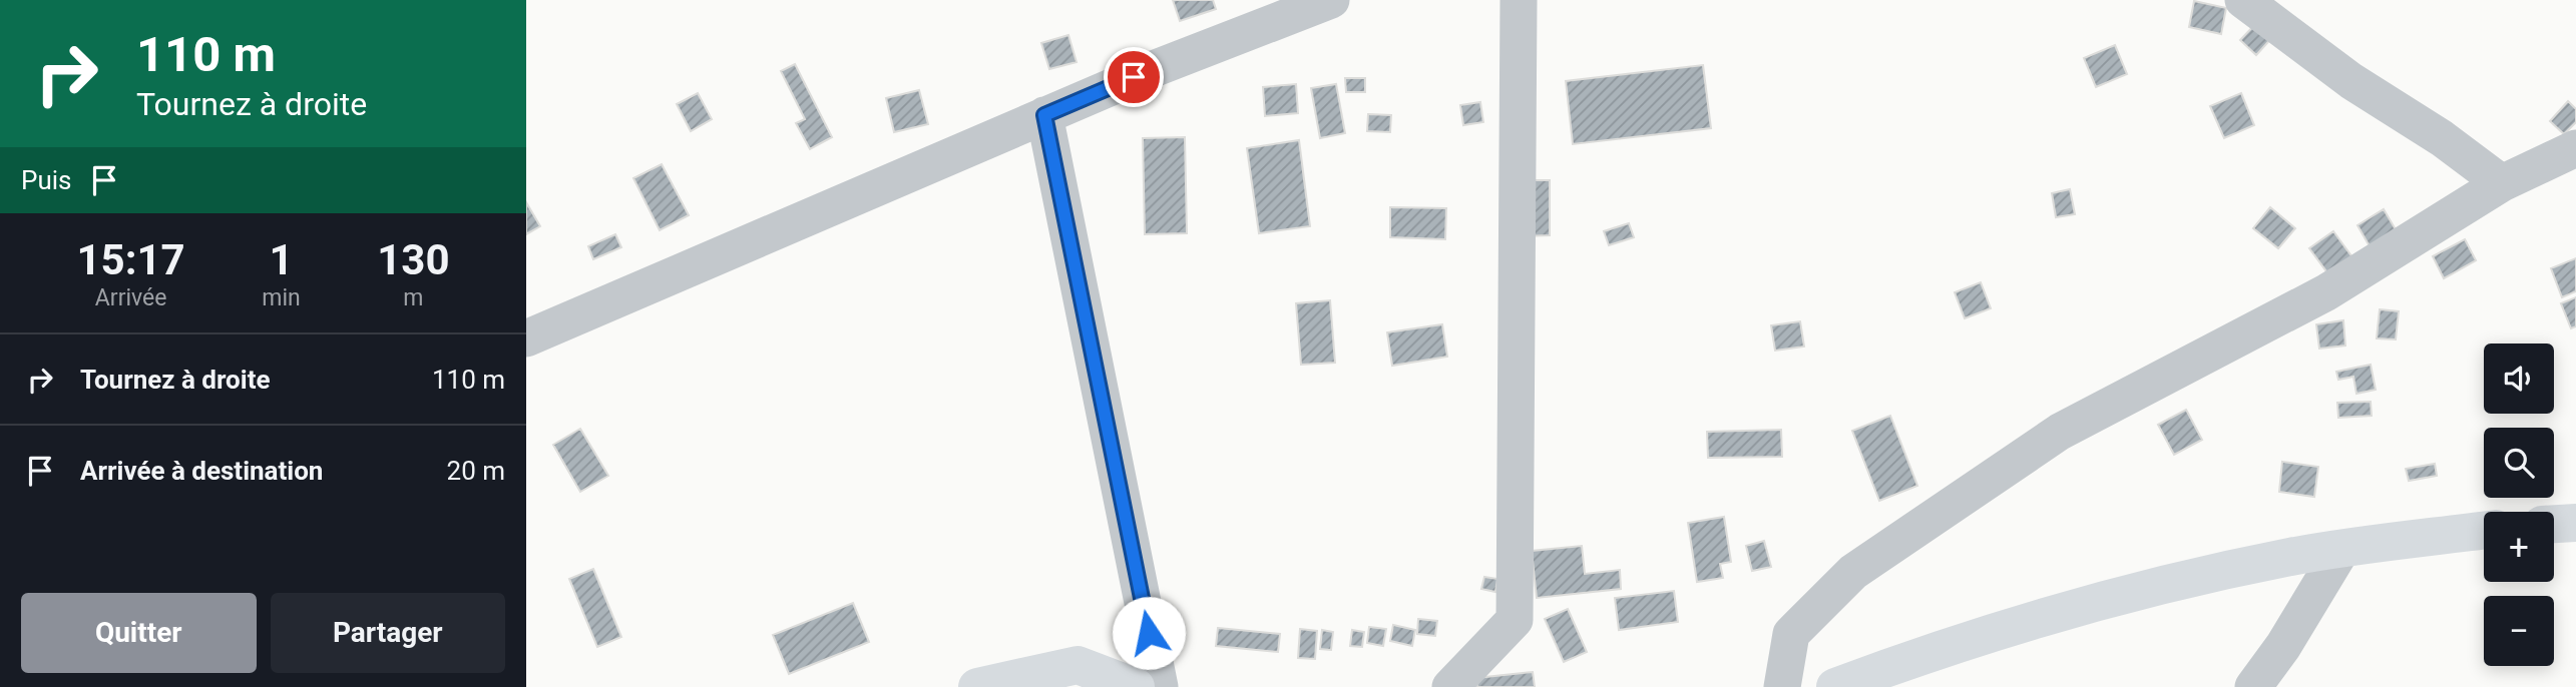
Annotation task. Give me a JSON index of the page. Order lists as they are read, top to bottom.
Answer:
{
  "page": {
    "turn": ["110 m", "Tournez à droite"],
    "then": "Puis",
    "eta": [
      "15:17",
      "Arrivée",
      "1",
      "min",
      "130",
      "m"
    ],
    "list": [
      {
        "name": "Tournez à droite",
        "value": "110 m"
      },
      {
        "name": "Arrivée à destination",
        "value": "20 m"
      }
    ],
    "map_buttons": ["+", "−"],
    "buttons": ["Quitter", "Partager"]
  }
}
